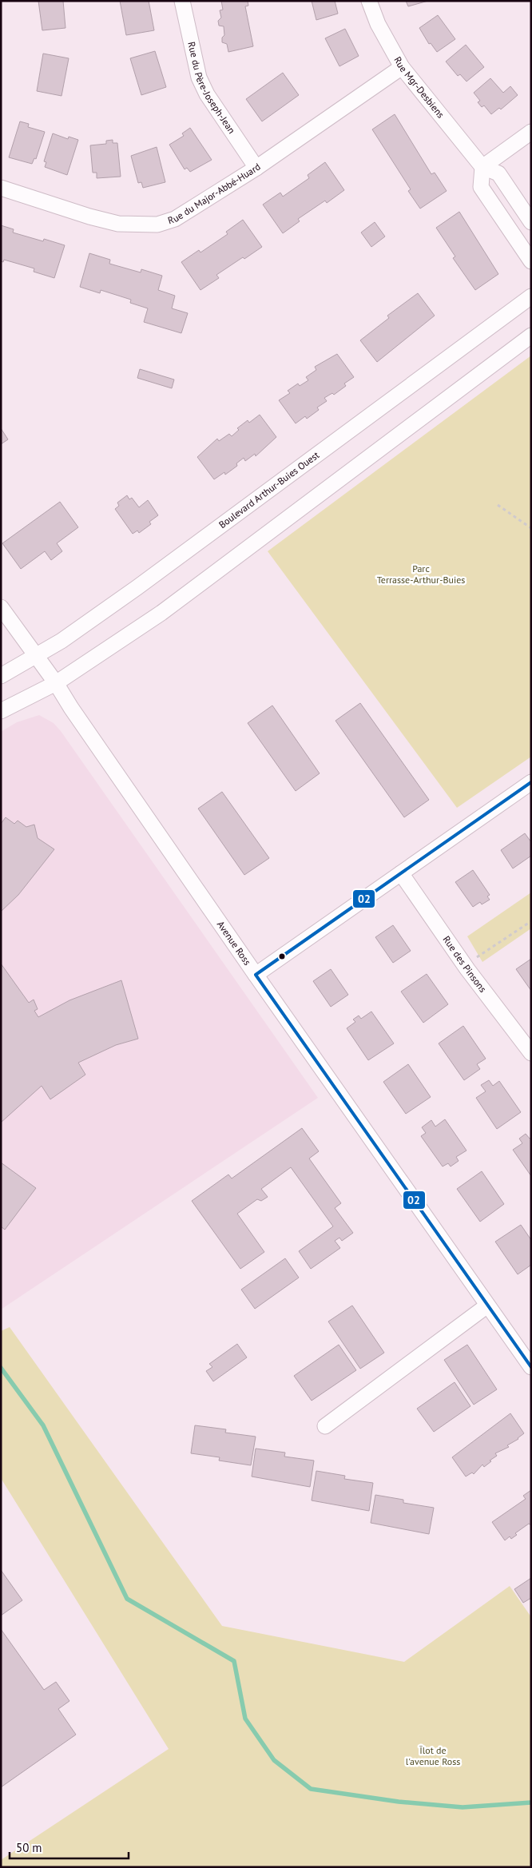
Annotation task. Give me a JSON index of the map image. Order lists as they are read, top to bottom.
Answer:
{
  "streets": {
    "street": [
      "Rue du Père-Joseph-Jean",
      "Rue Mgr-Desbiens",
      "Rue du Major-Abbé-Huard",
      "Boulevard Arthur-Buies Ouest",
      "Avenue Ross",
      "Rue des Pinsons"
    ]
  },
  "crossings": [
    ["Rue du Père-Joseph-Jean", "Rue du Major-Abbé-Huard"],
    ["Rue Mgr-Desbiens", "Rue du Major-Abbé-Huard"],
    ["Boulevard Arthur-Buies Ouest", "Avenue Ross"]
  ],
  "parks": ["Parc Terrasse-Arthur-Buies", "Îlot de l'avenue Ross"],
  "lines": ["transit line 02"],
  "scale_bar": "50 m"
}
